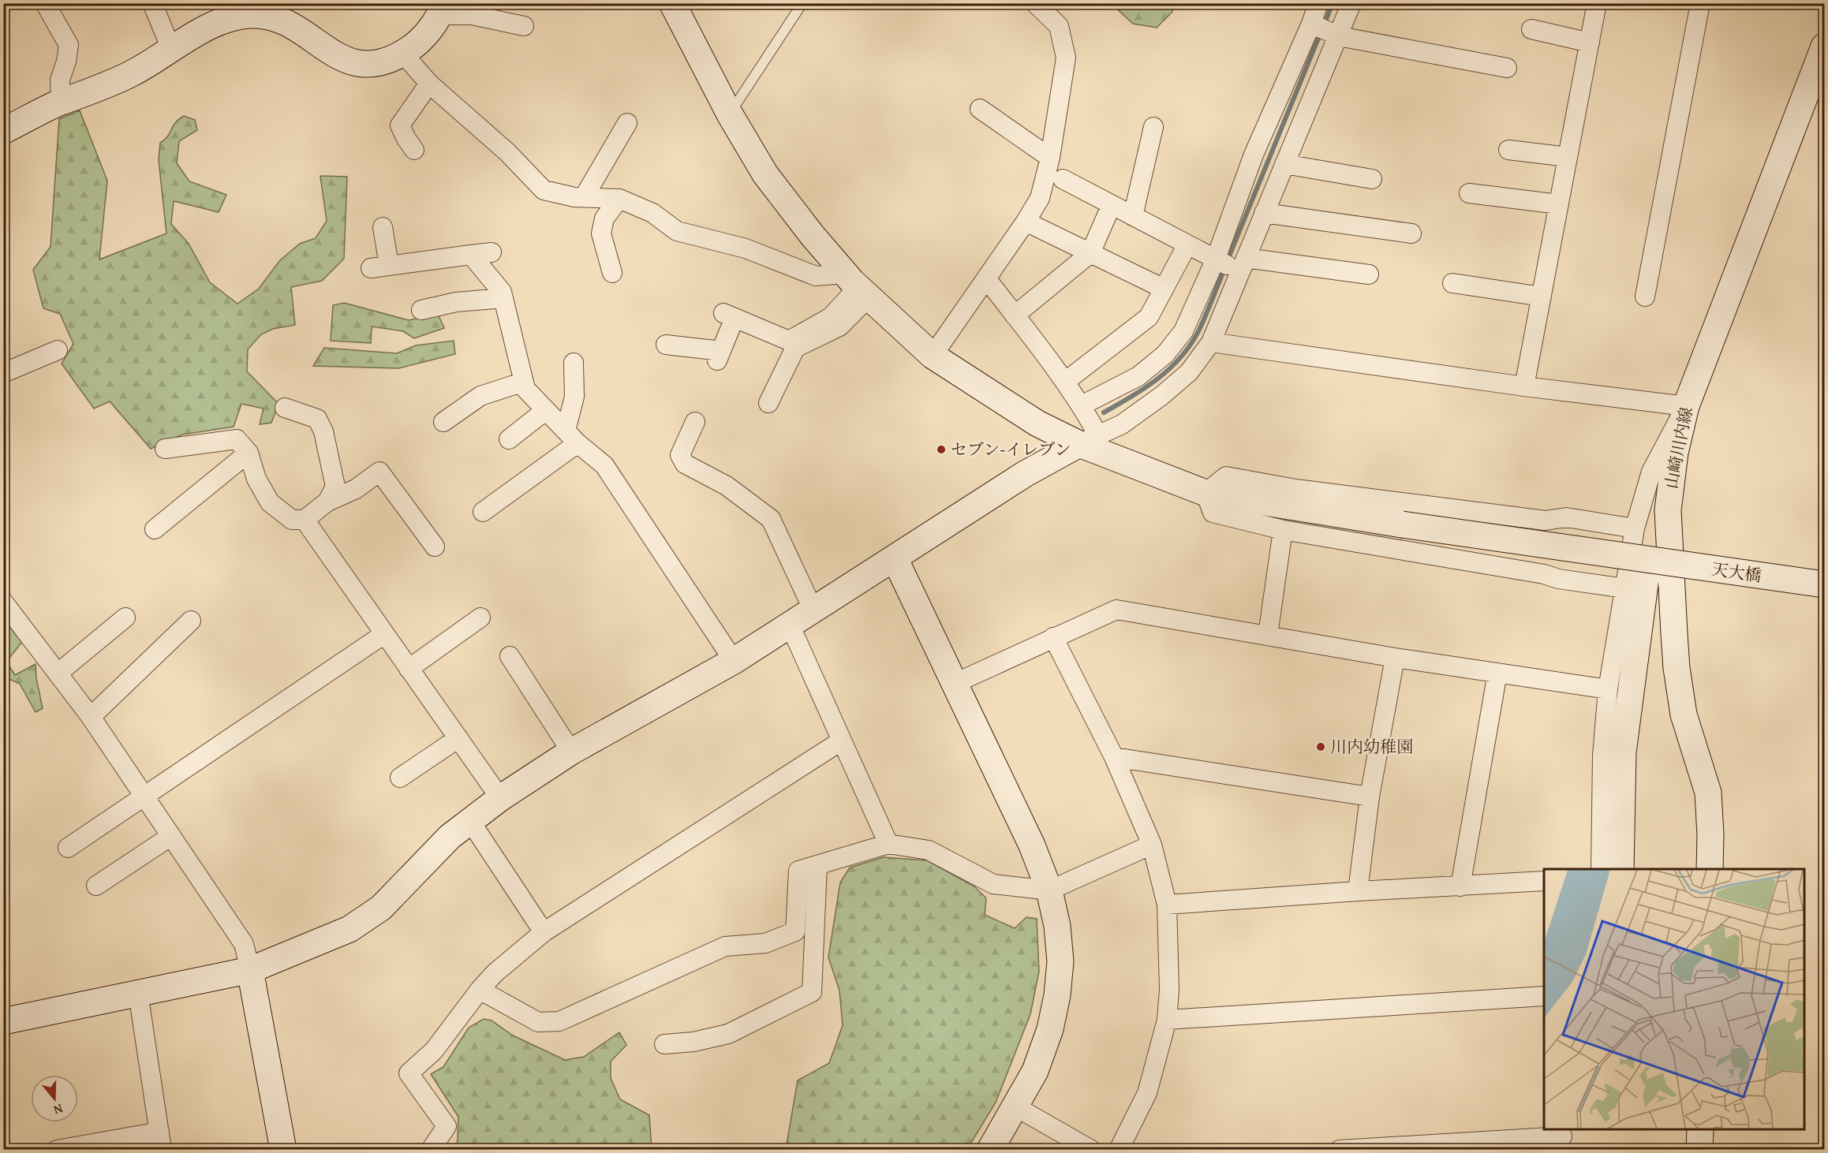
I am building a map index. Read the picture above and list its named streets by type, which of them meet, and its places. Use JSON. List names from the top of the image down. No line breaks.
{"streets":{"street":["山崎川内線","天大橋"]},"places":["セブン-イレブン","川内幼稚園"],"north":"bottom"}
